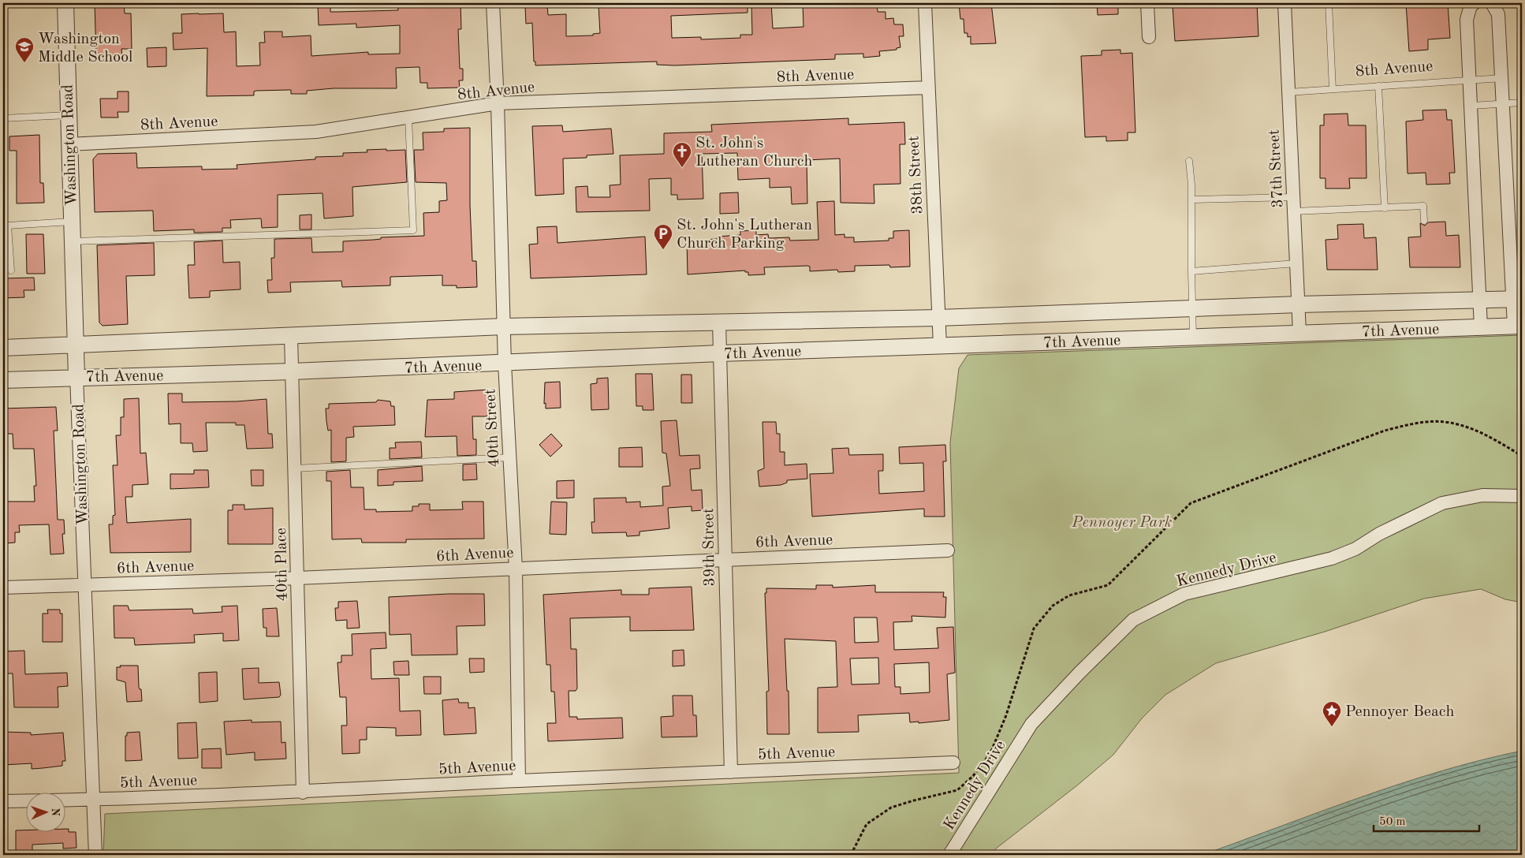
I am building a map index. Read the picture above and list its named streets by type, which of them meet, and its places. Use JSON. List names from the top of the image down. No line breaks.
{"streets":{"street":["8th Avenue","Washington Road","37th Street","38th Street","7th Avenue","40th Street","6th Avenue","39th Street","40th Place","Kennedy Drive","5th Avenue"]},"crossings":[["8th Avenue","Washington Road"],["8th Avenue","37th Street"],["8th Avenue","38th Street"],["8th Avenue","40th Street"],["Washington Road","7th Avenue"],["Washington Road","6th Avenue"],["Washington Road","5th Avenue"],["37th Street","7th Avenue"],["38th Street","7th Avenue"],["7th Avenue","40th Street"],["7th Avenue","39th Street"],["7th Avenue","40th Place"],["40th Street","6th Avenue"],["40th Street","5th Avenue"],["6th Avenue","39th Street"],["6th Avenue","40th Place"],["39th Street","5th Avenue"],["40th Place","5th Avenue"]],"parks":["Pennoyer Park"],"places":{"school or university":["Washington Middle School"],"church":["St. John's Lutheran Church"],"parking":["St. John's Lutheran Church Parking"],"place":["Pennoyer Beach"]},"scale_bar":"50 m","north":"right"}
